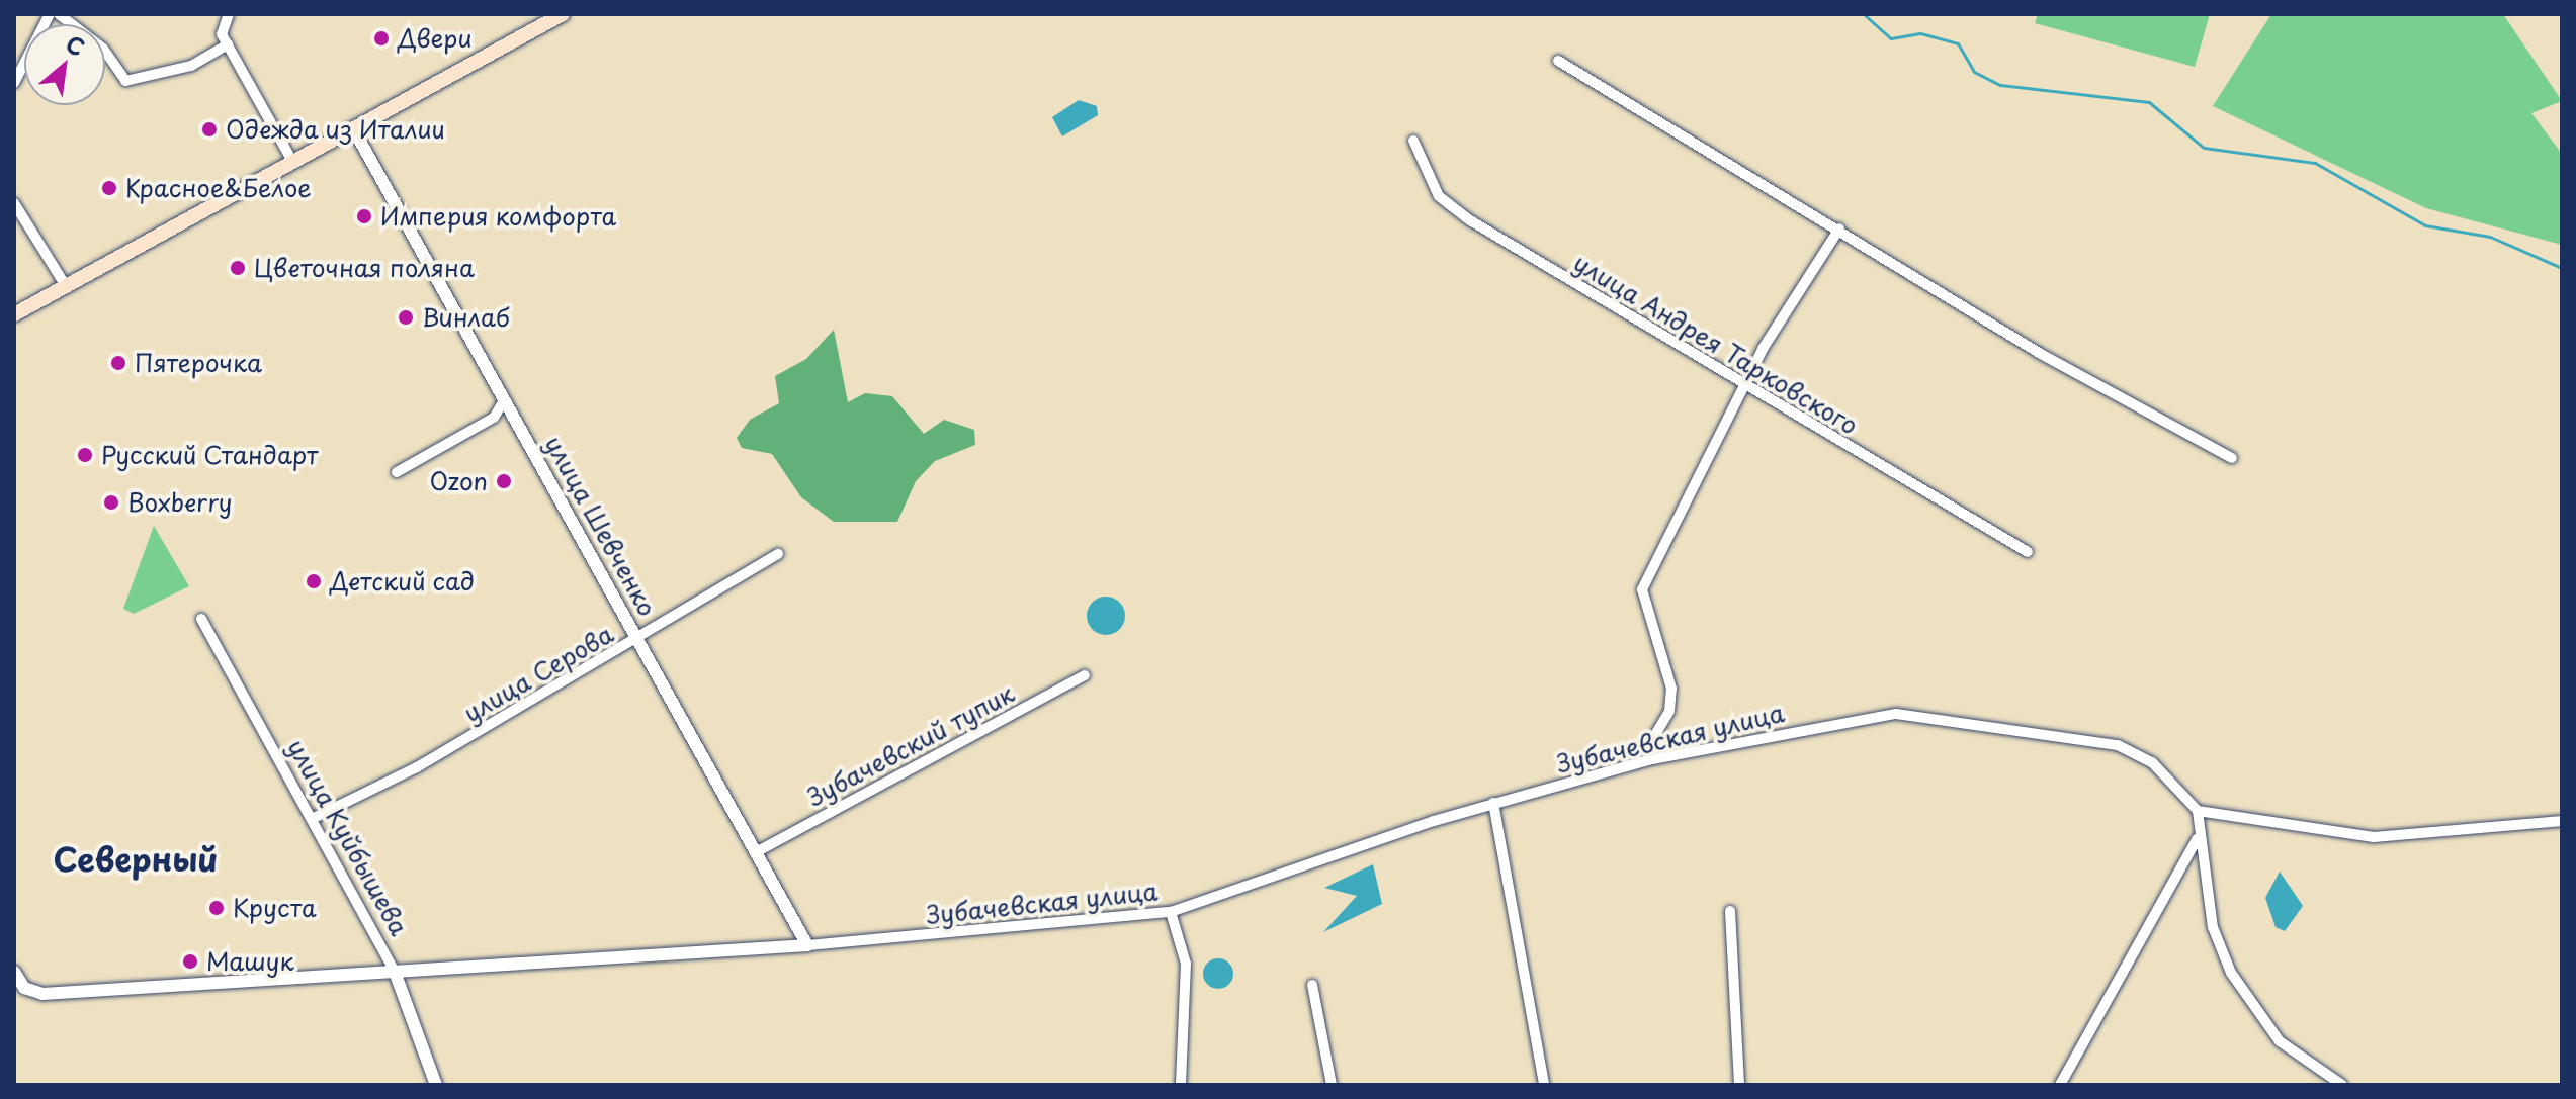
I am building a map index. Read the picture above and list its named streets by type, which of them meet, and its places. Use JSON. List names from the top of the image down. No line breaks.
{"streets":{"street":["улица Андрея Тарковского","улица Шевченко","улица Серова","Зубачевская улица","Зубачевский тупик","улица Куйбышева"]},"crossings":[["улица Шевченко","улица Серова"],["улица Шевченко","Зубачевская улица"],["улица Шевченко","Зубачевский тупик"],["улица Серова","улица Куйбышева"],["Зубачевская улица","улица Куйбышева"]],"districts":["Северный"],"places":["Двери","Одежда из Италии","Красное&Белое","Империя комфорта","Цветочная поляна","Винлаб","Пятерочка","Русский Стандарт","Ozon","Boxberry","Детский сад","Круста","Машук"],"north":"top right"}
